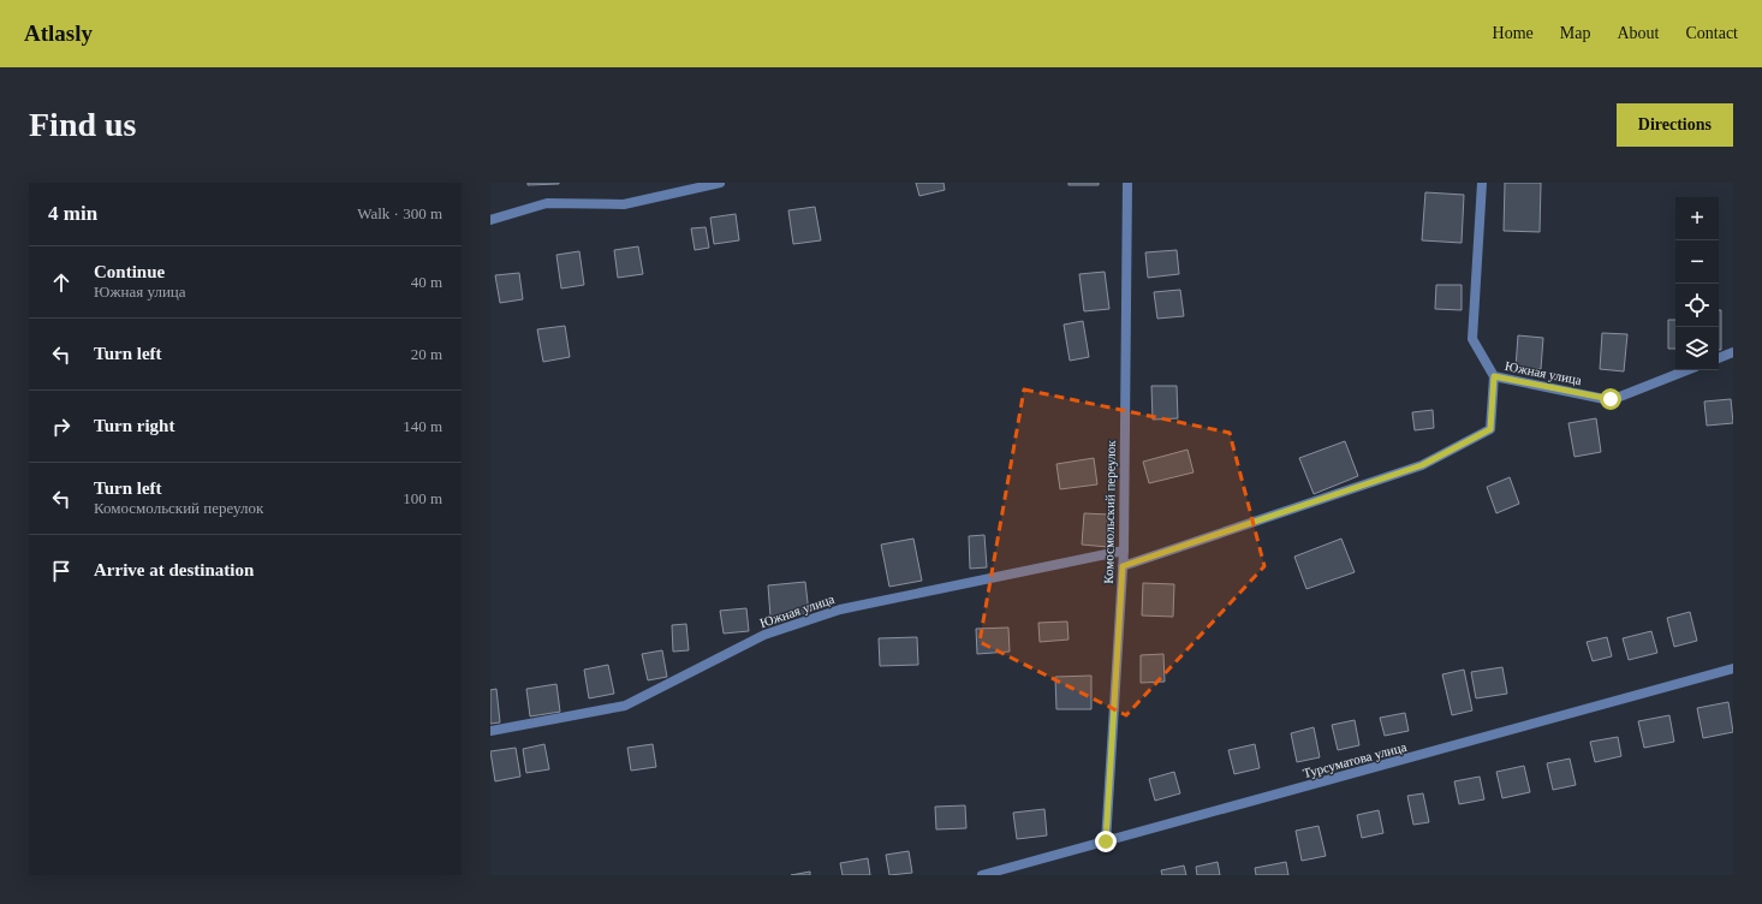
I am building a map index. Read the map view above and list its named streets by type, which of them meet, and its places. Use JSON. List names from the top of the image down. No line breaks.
{"streets":{"street":["Южная улица","Комосмольский переулок","Турсуматова улица"]},"crossings":[["Южная улица","Комосмольский переулок"],["Комосмольский переулок","Турсуматова улица"]],"page":{"header":"Atlasly","nav":["Home","Map","About","Contact"],"buttons":"Directions","title":"Find us","heading":["4 min","Walk · 300 m"],"map_buttons":["+","−"],"list":[["Continue","Южная улица","40 m"],["Turn left","20 m"],["Turn right","140 m"],["Turn left","Комосмольский переулок","100 m"],"Arrive at destination"]}}
